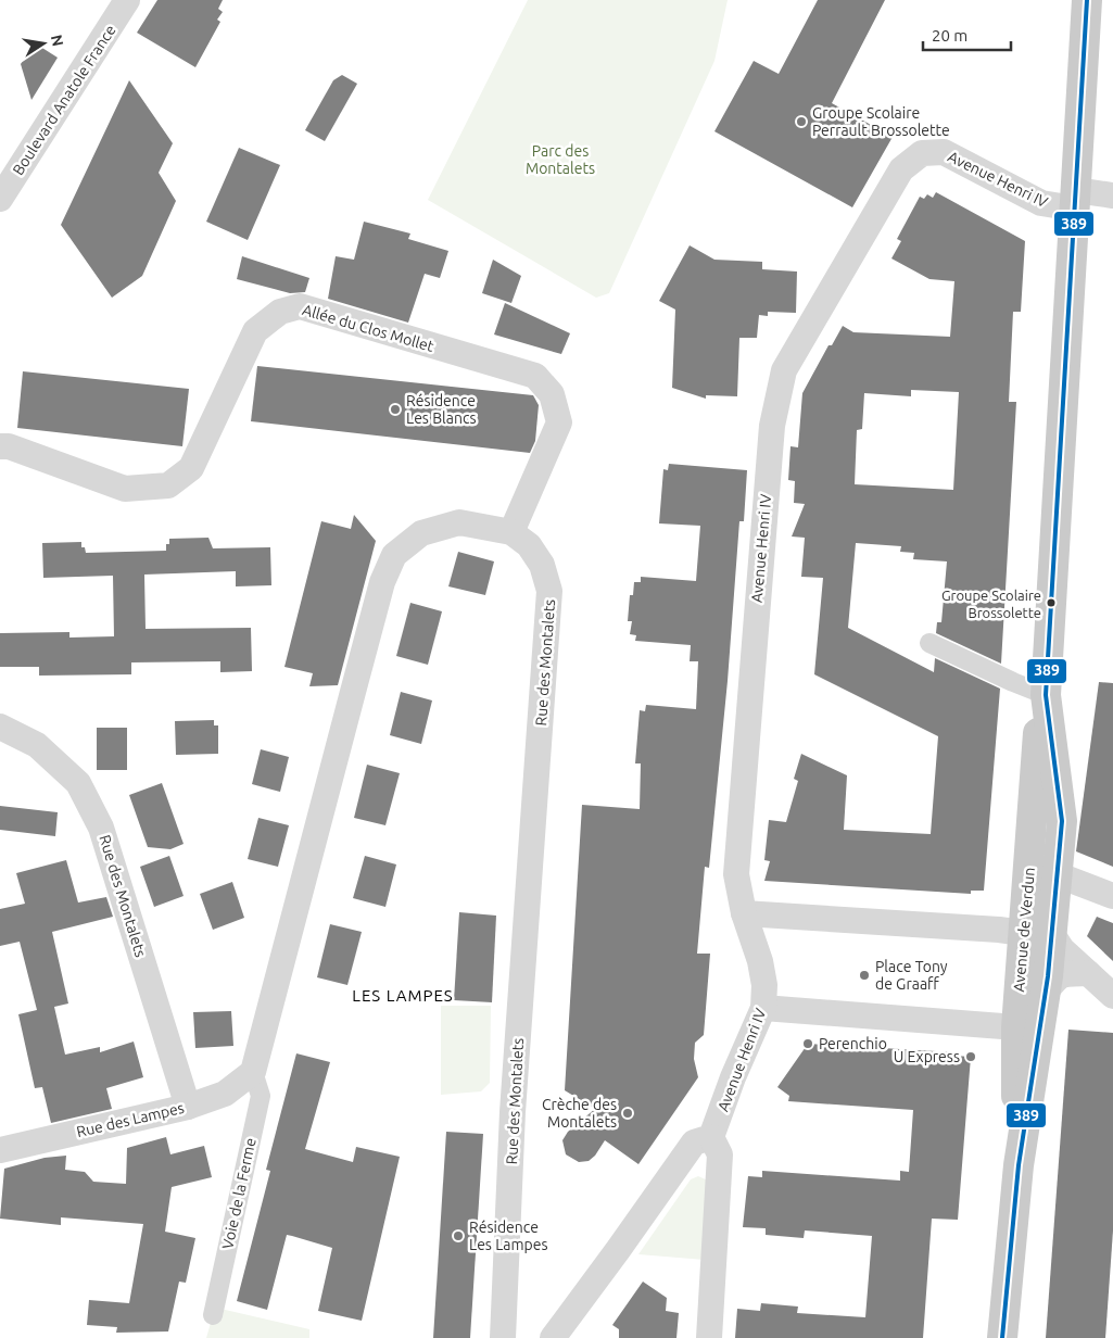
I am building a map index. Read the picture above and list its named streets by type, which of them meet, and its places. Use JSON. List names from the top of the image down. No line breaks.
{"streets":{"main road":["Avenue de Verdun"],"street":["Boulevard Anatole France","Avenue Henri IV","Allée du Clos Mollet","Rue des Montalets","Rue des Lampes","Voie de la Ferme"]},"crossings":[["Avenue Henri IV","Avenue de Verdun"],["Allée du Clos Mollet","Rue des Montalets"],["Rue des Montalets","Rue des Lampes"],["Rue des Montalets","Voie de la Ferme"],["Rue des Lampes","Voie de la Ferme"]],"districts":["LES LAMPES"],"parks":["Parc des Montalets"],"places":["Groupe Scolaire Perrault Brossolette","Résidence Les Blancs","Groupe Scolaire Brossolette","Place Tony de Graaff","Perenchio","U Express","Crèche des Montalets","Résidence Les Lampes"],"lines":["transit line 389"],"scale_bar":"20 m","north":"right"}
